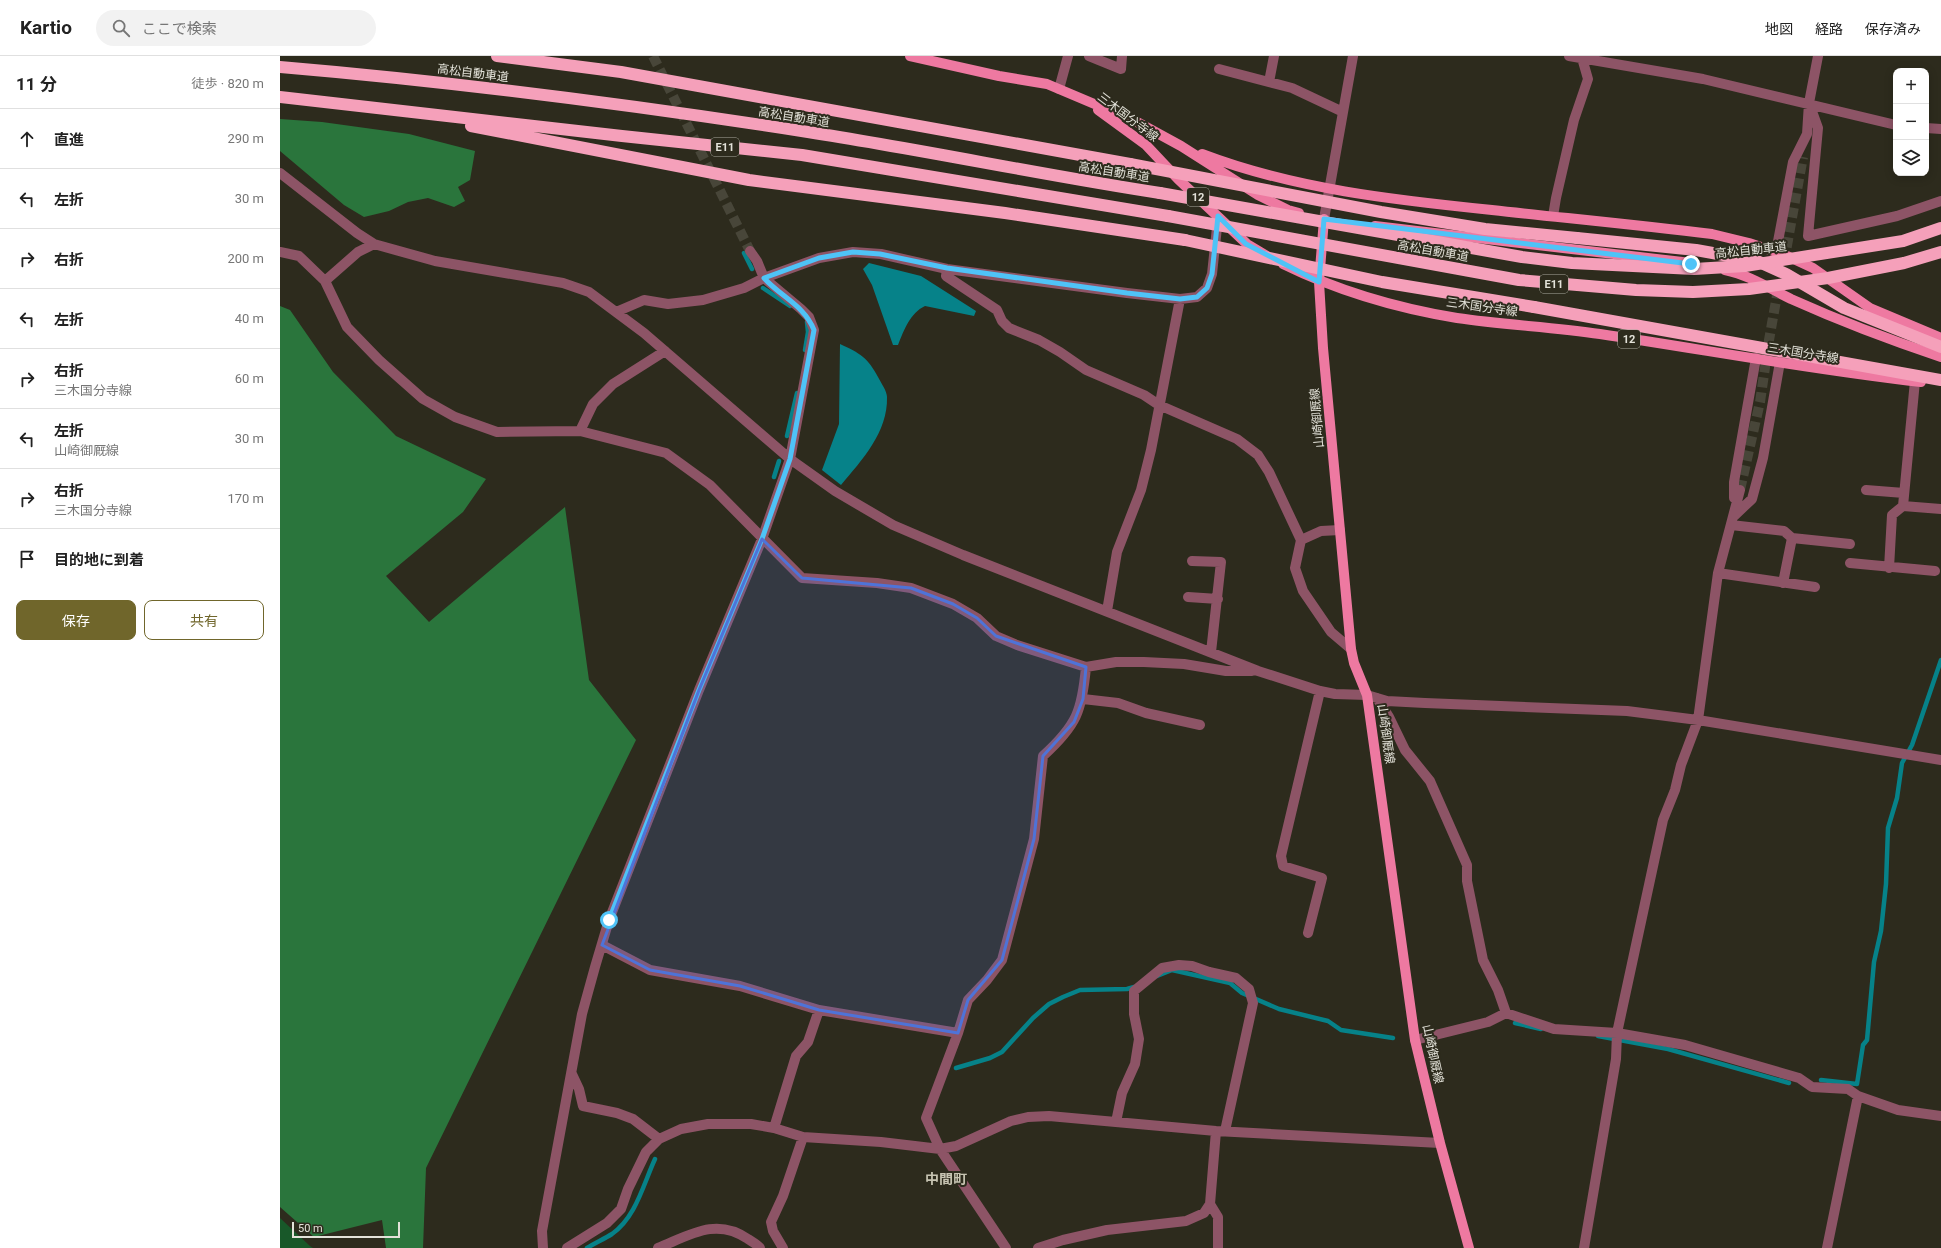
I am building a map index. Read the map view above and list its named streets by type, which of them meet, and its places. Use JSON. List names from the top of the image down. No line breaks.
{"streets":{"highway":["高松自動車道","E11"],"main road":["三木国分寺線","12","山崎御厩線"]},"crossings":[["三木国分寺線","山崎御厩線"]],"districts":["中間町"],"scale_bar":"50 m","page":{"header":"Kartio","search":"ここで検索","nav":["地図","経路","保存済み"],"heading":["11 分","徒歩 · 820 m"],"map_buttons":["+","−"],"list":[["直進","290 m"],["左折","30 m"],["右折","200 m"],["左折","40 m"],["右折","三木国分寺線","60 m"],["左折","山崎御厩線","30 m"],["右折","三木国分寺線","170 m"],"目的地に到着"],"buttons":["保存","共有"],"scale":"50 m"}}
